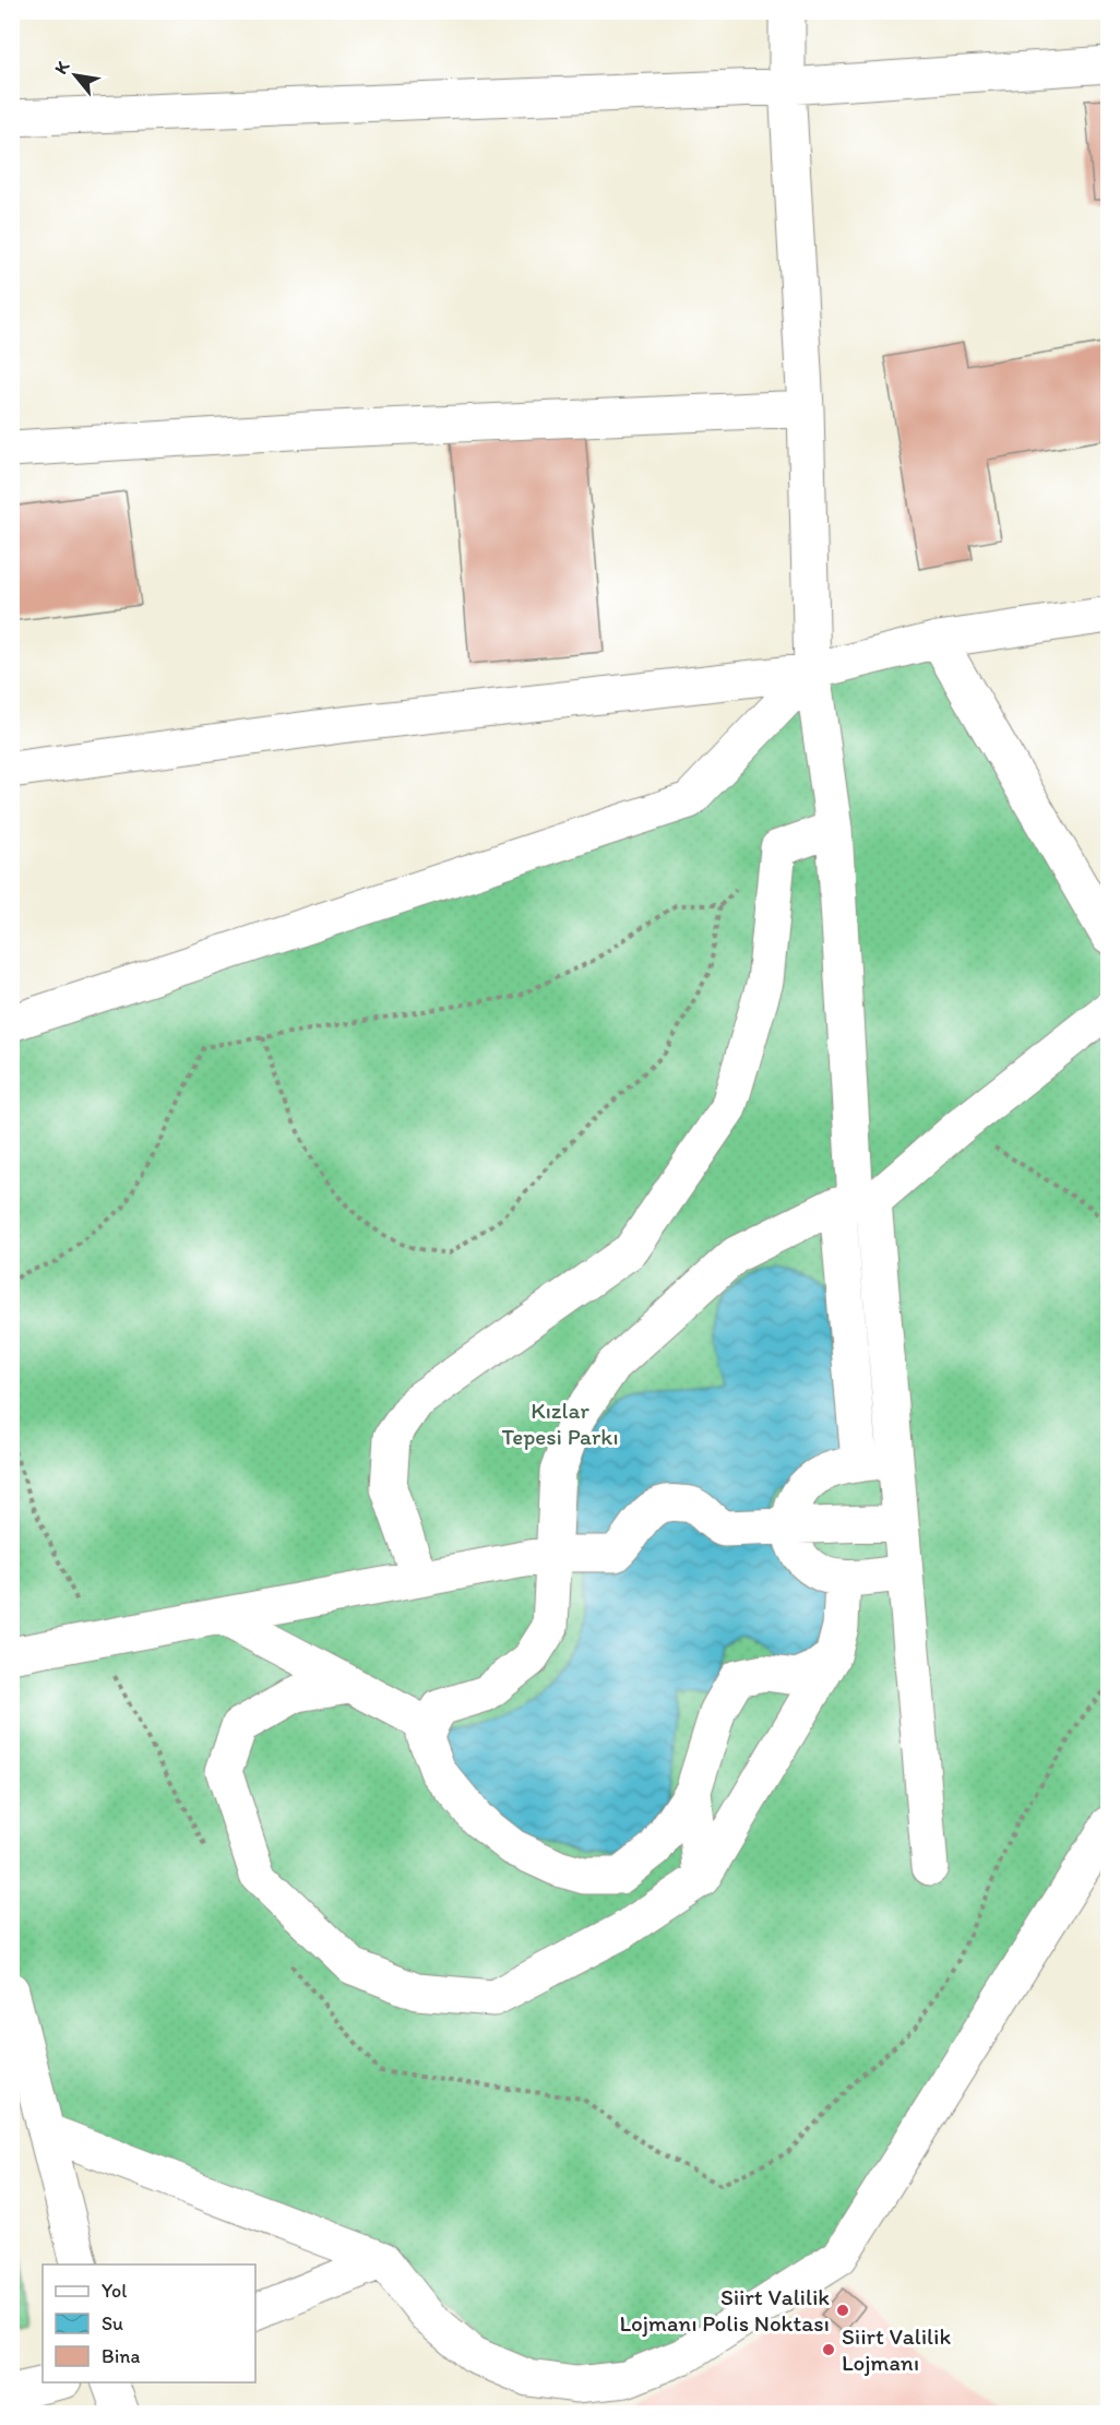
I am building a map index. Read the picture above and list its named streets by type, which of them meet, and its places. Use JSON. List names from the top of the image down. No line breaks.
{"parks":["Kızlar Tepesi Parkı"],"places":["Siirt Valilik Lojmanı Polis Noktası","Siirt Valilik Lojmanı"],"legend":["Yol","Su","Bina"],"north":"top left"}
